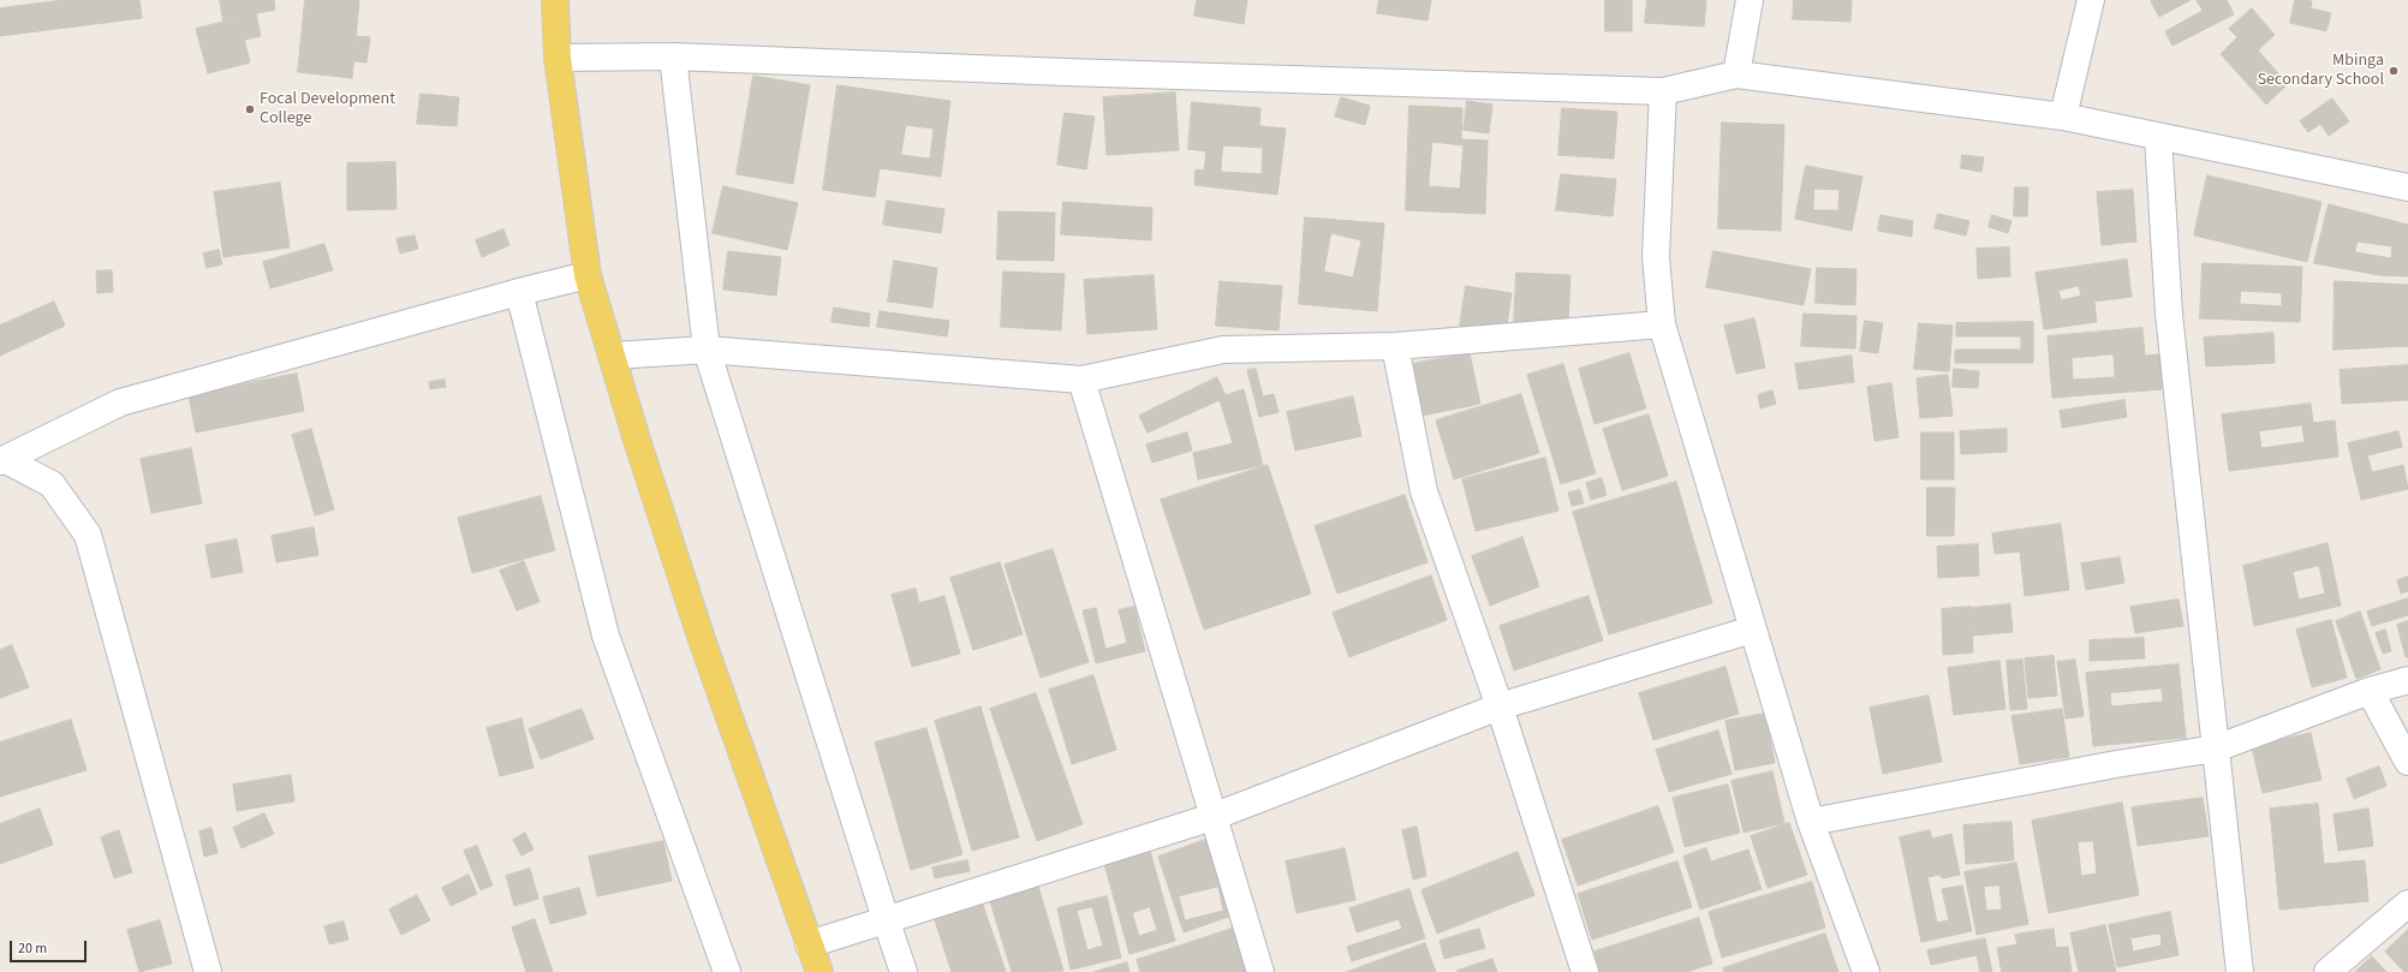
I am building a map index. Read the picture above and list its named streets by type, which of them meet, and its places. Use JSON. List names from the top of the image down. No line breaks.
{"places":["Mbinga Secondary School","Focal Development College"],"scale_bar":"20 m"}
